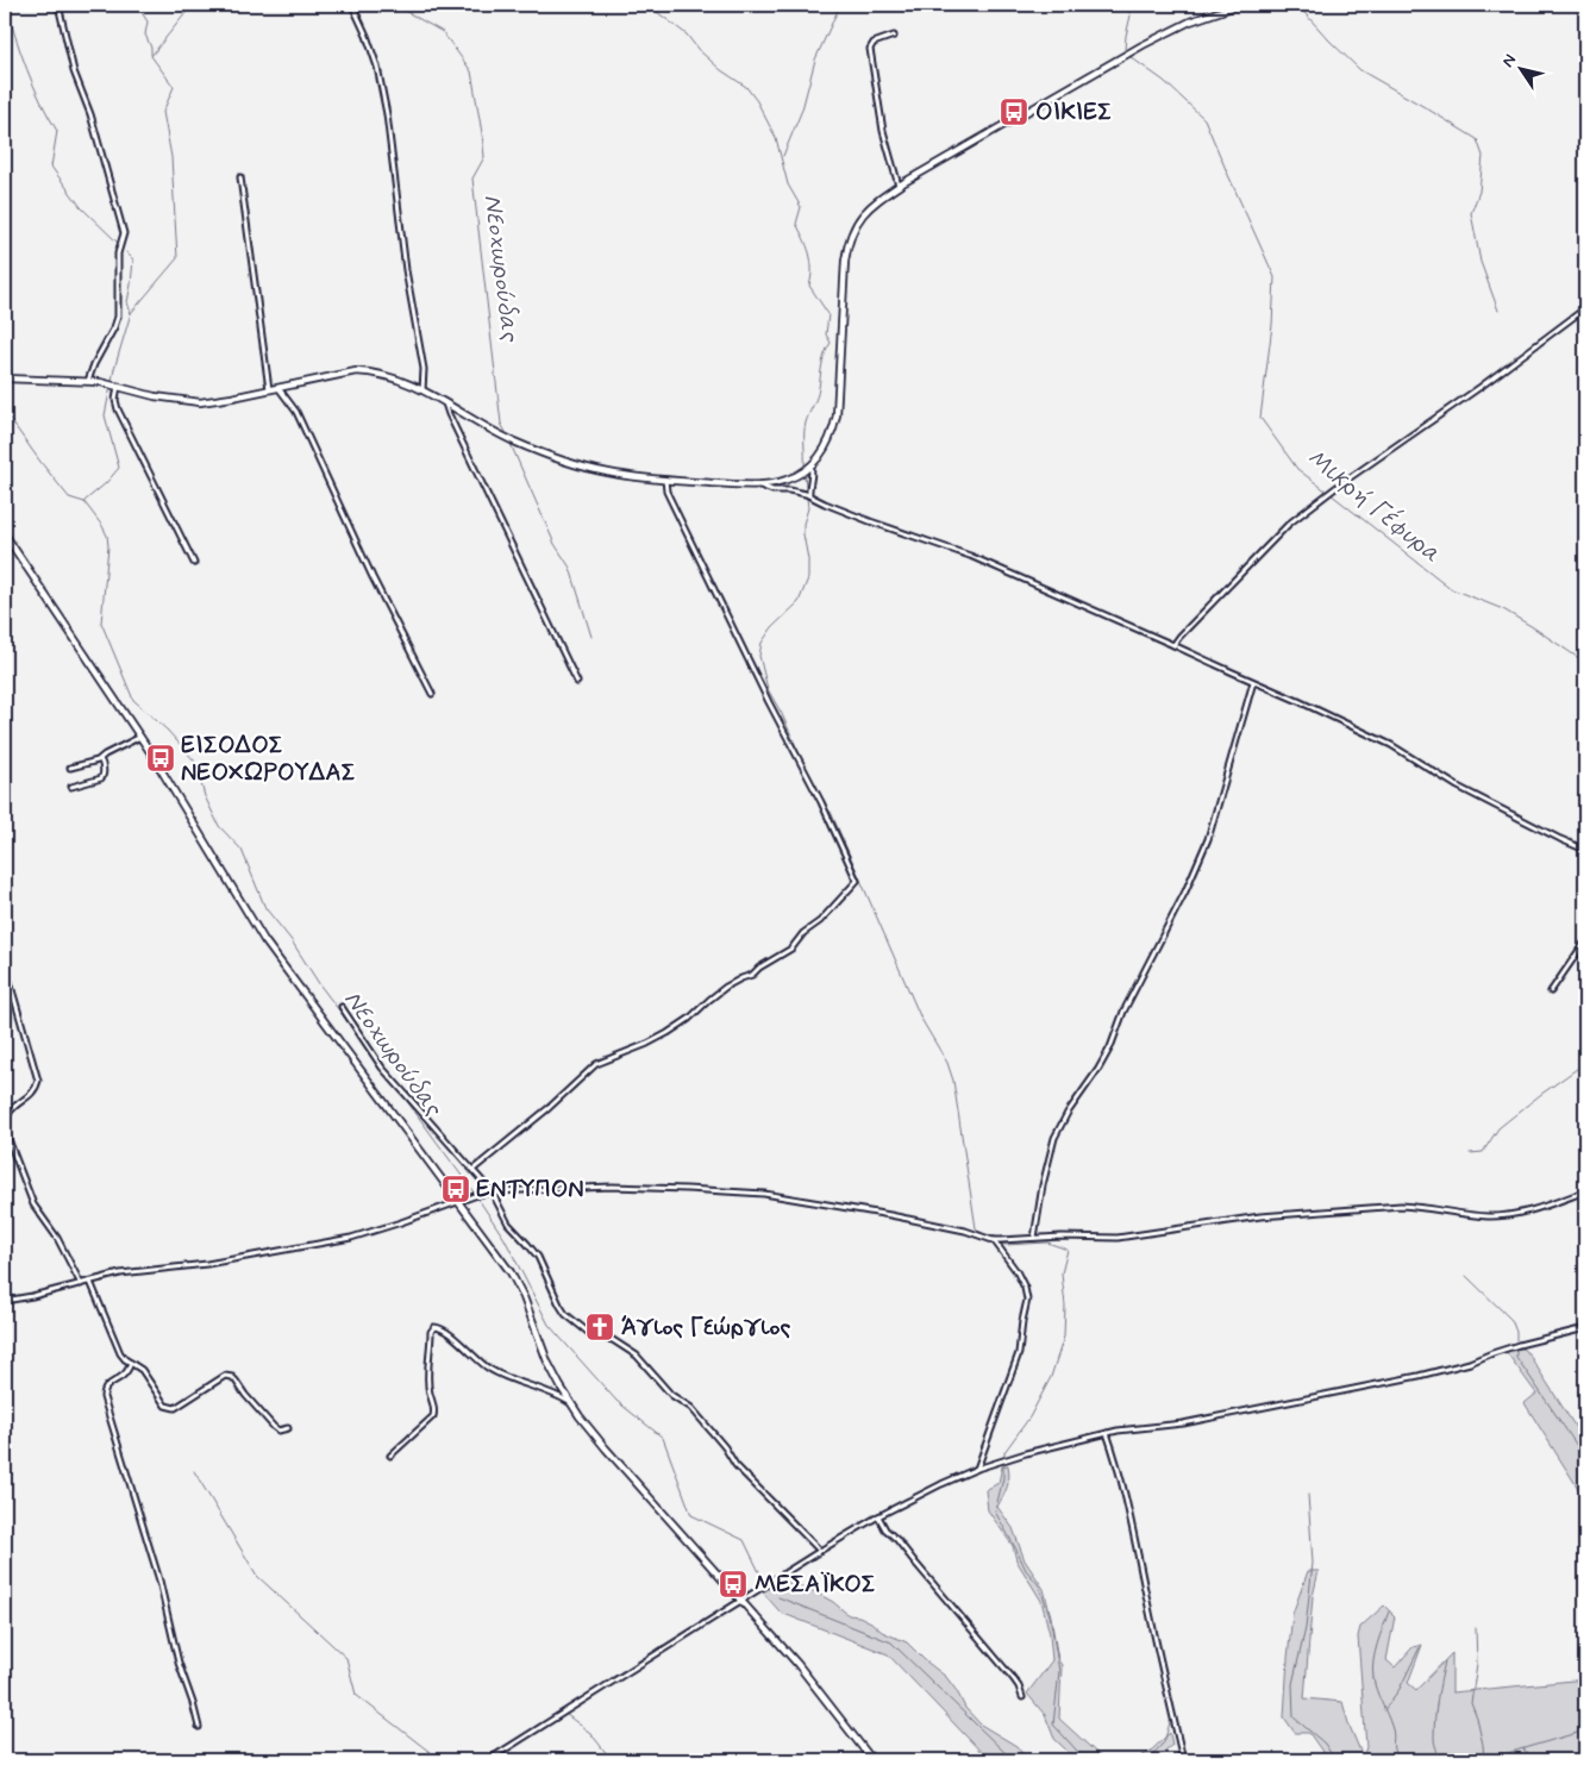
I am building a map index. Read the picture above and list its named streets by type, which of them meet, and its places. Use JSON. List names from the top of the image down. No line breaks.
{"water":["Νεοχωρούδας","Μικρή Γέφυρα"],"places":{"bus stop":["ΟΙΚΙΕΣ","ΕΙΣΟΔΟΣ ΝΕΟΧΩΡΟΥΔΑΣ","ΕΝΤΥΠΟΝ","ΜΕΣΑΪΚΟΣ"],"church":["Άγιος Γεώργιος"]},"north":"top left"}
